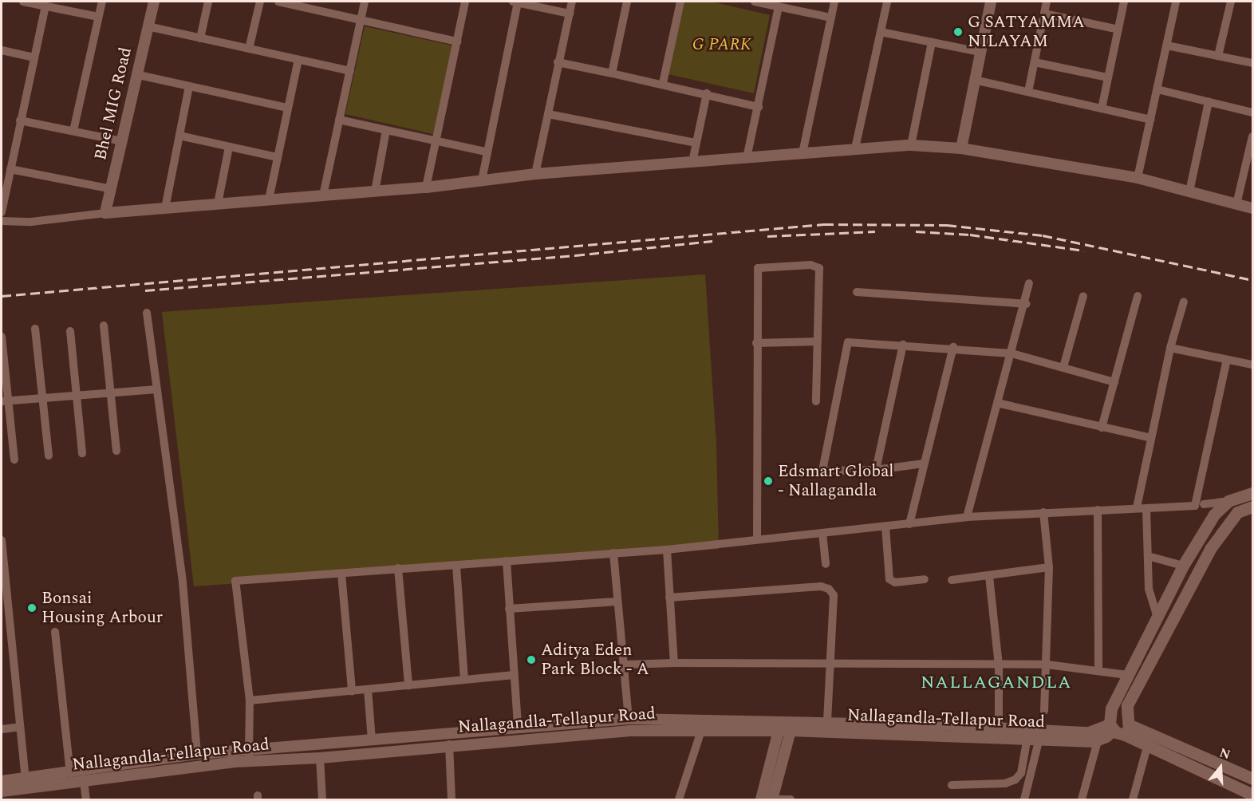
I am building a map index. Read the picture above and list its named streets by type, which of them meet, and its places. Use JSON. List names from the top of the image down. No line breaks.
{"streets":{"street":["Bhel MIG Road","Nallagandla-Tellapur Road"]},"districts":["NALLAGANDLA"],"parks":["G PARK"],"places":["G SATYAMMA NILAYAM","Edsmart Global - Nallagandla","Bonsai Housing Arbour","Aditya Eden Park Block - A"],"north":"top"}
